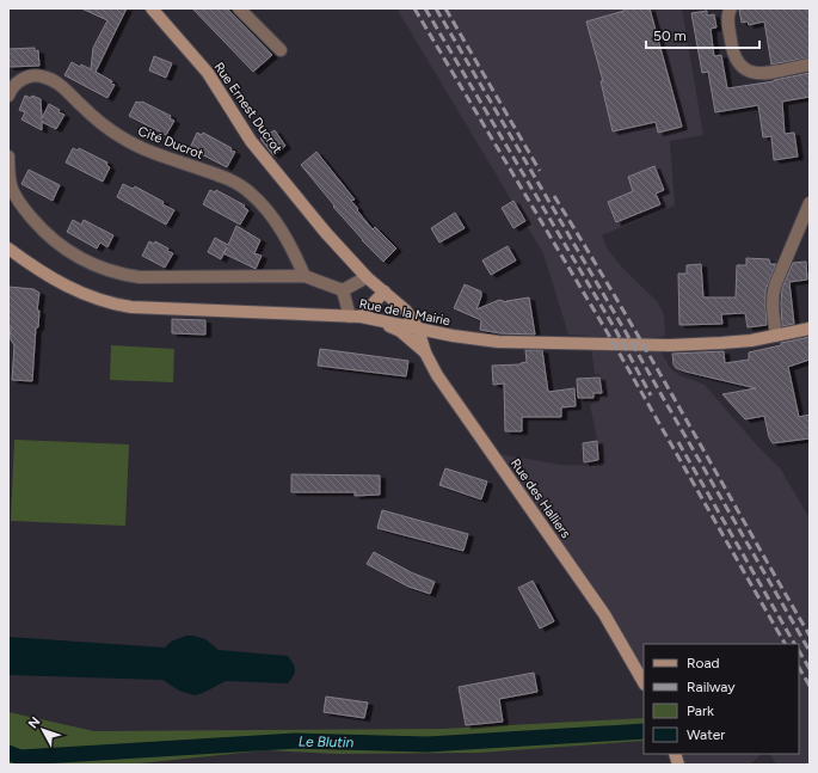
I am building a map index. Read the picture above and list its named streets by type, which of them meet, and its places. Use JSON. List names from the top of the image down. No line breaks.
{"streets":{"main road":["Rue Ernest Ducrot","Rue de la Mairie","Rue des Halliers"],"street":["Cité Ducrot"]},"crossings":[["Rue Ernest Ducrot","Rue de la Mairie"],["Rue Ernest Ducrot","Rue des Halliers"],["Rue de la Mairie","Rue des Halliers"]],"water":["Le Blutin"],"legend":["Road","Railway","Park","Water"],"scale_bar":"50 m","north":"top left"}
